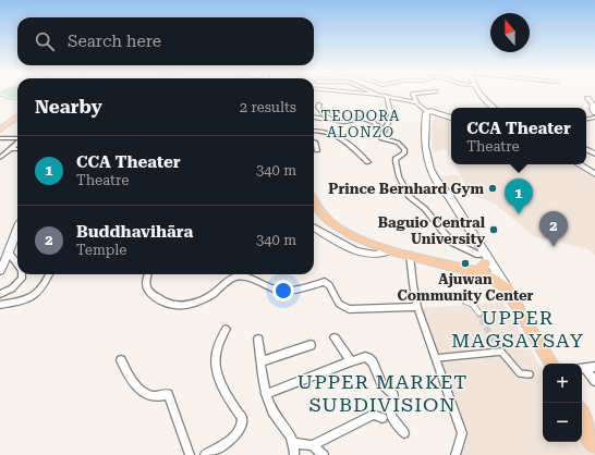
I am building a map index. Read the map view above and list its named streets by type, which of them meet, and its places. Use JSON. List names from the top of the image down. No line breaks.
{"districts":["TEODORA ALONZO","UPPER MAGSAYSAY","UPPER MARKET SUBDIVISION"],"places":["Prince Bernhard Gym","Baguio Central University","Ajuwan Community Center"],"north":"top","page":{"search":"Search here","heading":["Nearby","2 results"],"popup":["CCA Theater","Theatre"],"list":[{"mark":"1","name":"CCA Theater","note":"Theatre","value":"340 m"},{"mark":"2","name":"Buddhavihāra","note":"Temple","value":"340 m"}],"pins":["1","2"],"map_buttons":["+","−"]}}
